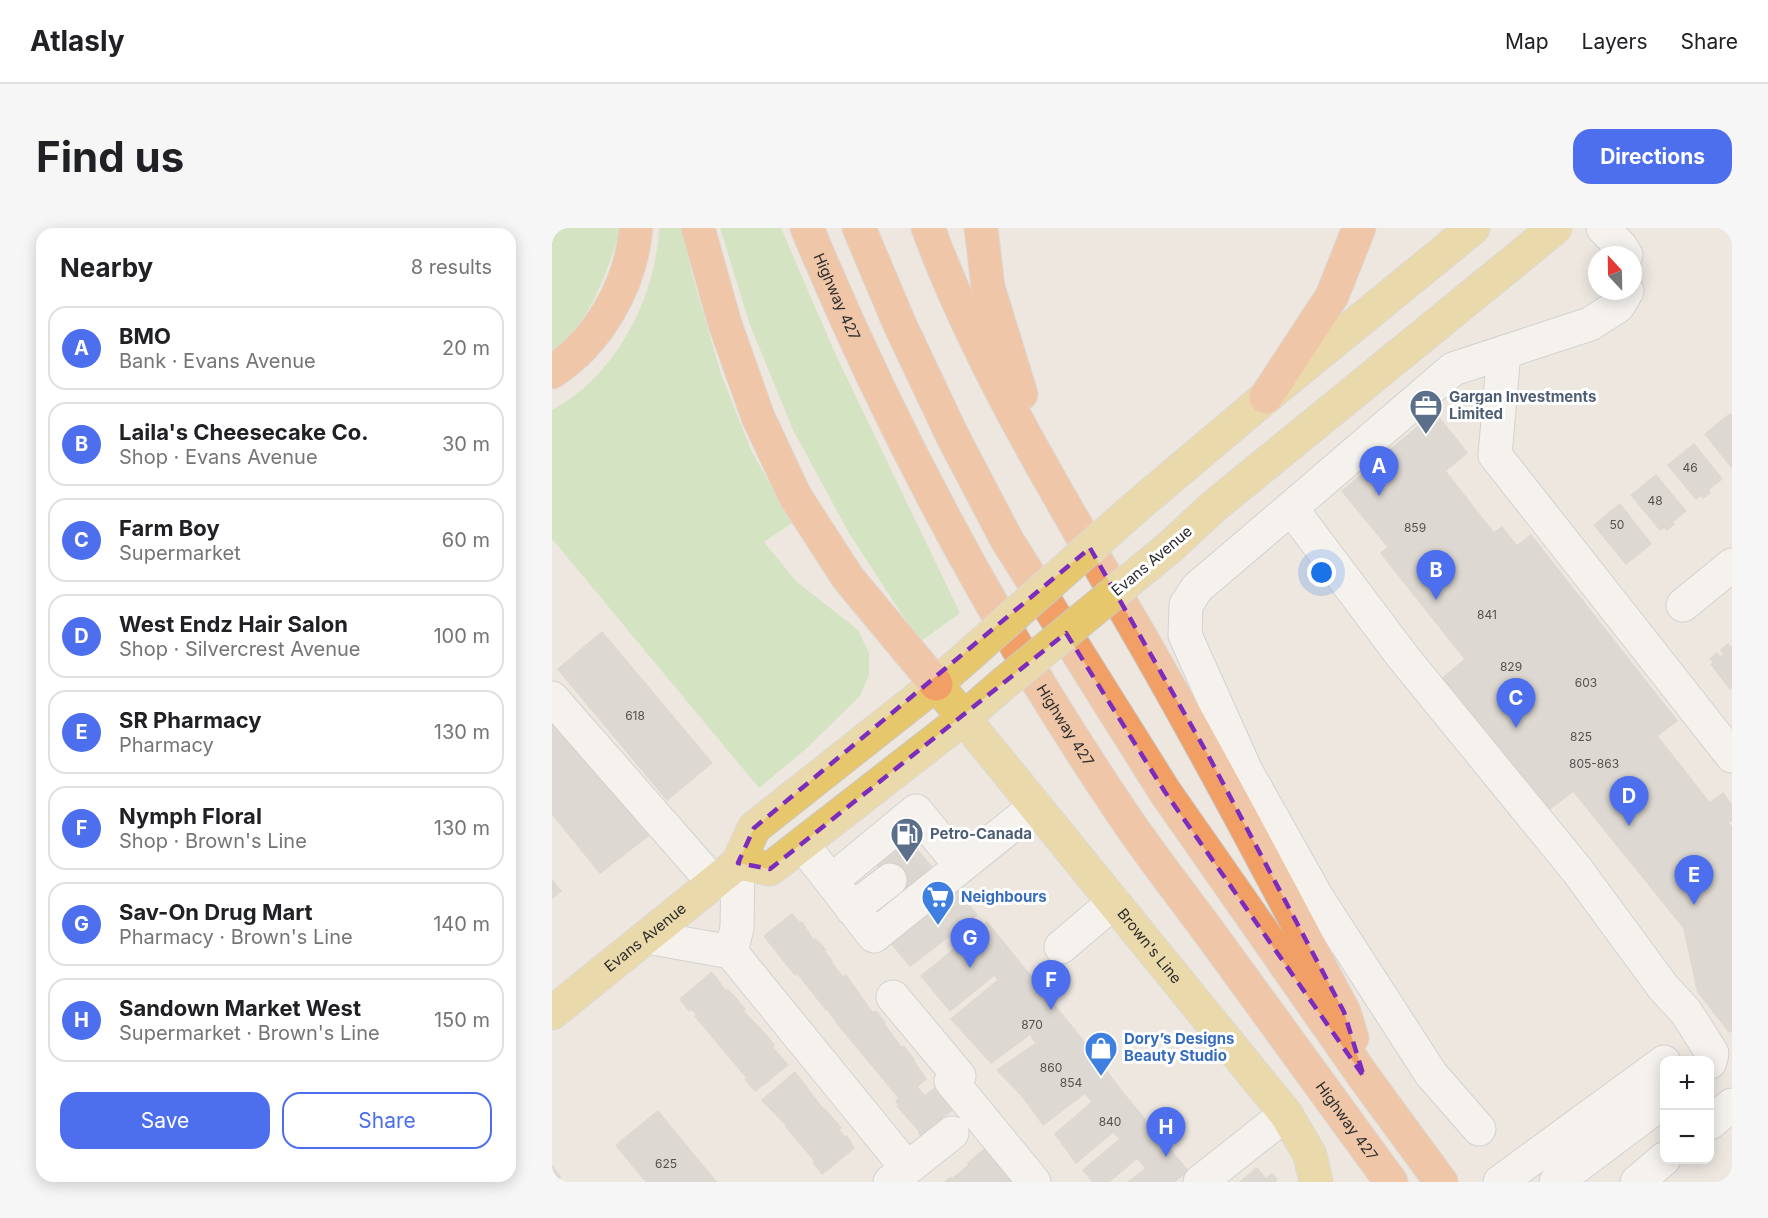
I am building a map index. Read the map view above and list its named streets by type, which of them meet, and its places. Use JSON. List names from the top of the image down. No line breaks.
{"streets":{"highway":["Highway 427"],"main road":["Evans Avenue","Brown's Line"]},"crossings":[["Evans Avenue","Brown's Line"]],"places":{"office":["Gargan Investments Limited"],"fuel station":["Petro-Canada"],"supermarket":["Neighbours"],"shop":["Dory’s Designs Beauty Studio"]},"house_numbers":["46","48","50","859","841","829","603","618","825","805-863","870","860","854","840","625"],"north":"top","page":{"header":"Atlasly","nav":["Map","Layers","Share"],"buttons":["Directions",["Save","Share"]],"title":"Find us","heading":["Nearby","8 results"],"list":[{"mark":"A","name":"BMO","note":"Bank · Evans Avenue","value":"20 m"},{"mark":"B","name":"Laila's Cheesecake Co.","note":"Shop · Evans Avenue","value":"30 m"},{"mark":"C","name":"Farm Boy","note":"Supermarket","value":"60 m"},{"mark":"D","name":"West Endz Hair Salon","note":"Shop · Silvercrest Avenue","value":"100 m"},{"mark":"E","name":"SR Pharmacy","note":"Pharmacy","value":"130 m"},{"mark":"F","name":"Nymph Floral","note":"Shop · Brown's Line","value":"130 m"},{"mark":"G","name":"Sav-On Drug Mart","note":"Pharmacy · Brown's Line","value":"140 m"},{"mark":"H","name":"Sandown Market West","note":"Supermarket · Brown's Line","value":"150 m"}],"pins":["A","B","C","D","E","G","F","H"],"map_buttons":["+","−"]}}
